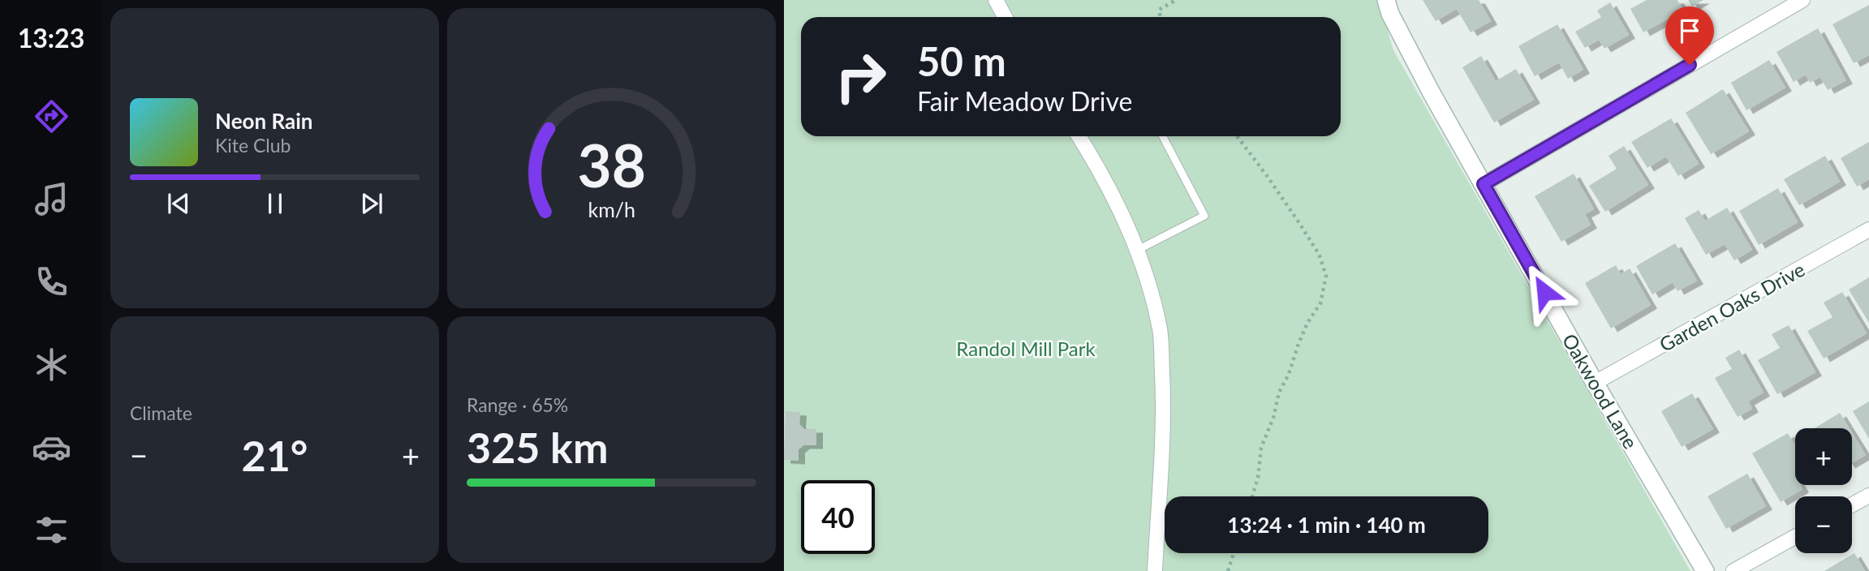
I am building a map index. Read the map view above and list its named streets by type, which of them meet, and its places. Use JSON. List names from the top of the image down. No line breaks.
{"streets":{"street":["Garden Oaks Drive","Oakwood Lane"]},"crossings":[["Garden Oaks Drive","Oakwood Lane"]],"parks":["Randol Mill Park"],"page":{"tabs":"13:23","turn":["50 m","Fair Meadow Drive"],"song":["Neon Rain","Kite Club"],"tile":["Climate",["Range · 65%","325 km"]],"map_buttons":["+","−"],"heat":["−","21°","+"],"limit":"40","trip":"13:24 · 1 min · 140 m","gauge":["38","km/h"]}}
